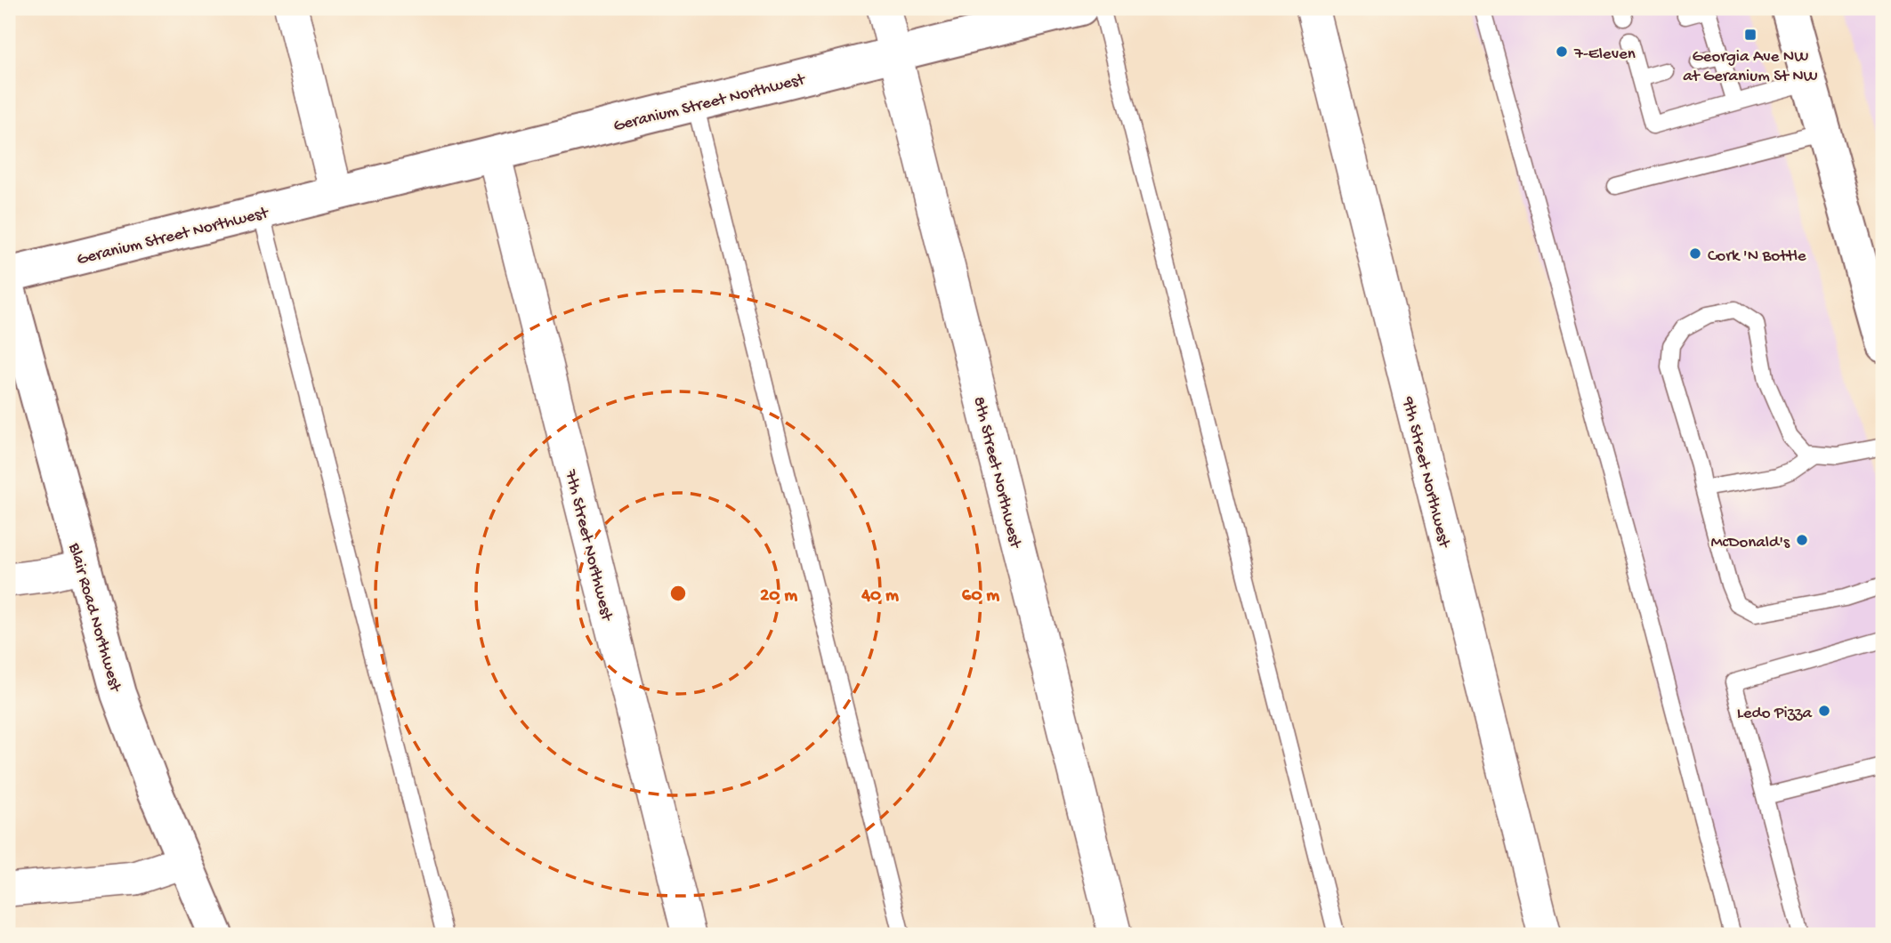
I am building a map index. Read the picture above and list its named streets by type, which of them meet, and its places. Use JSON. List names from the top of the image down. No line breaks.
{"streets":{"main road":["Geranium Street Northwest","Blair Road Northwest"],"street":["8th Street Northwest","9th Street Northwest","7th Street Northwest"]},"crossings":[["Geranium Street Northwest","8th Street Northwest"],["Geranium Street Northwest","7th Street Northwest"]],"places":{"transit":["Georgia Ave NW at Geranium St NW"],"other":["7-Eleven","Cork 'N Bottle","McDonald's","Ledo Pizza"]},"rings":["20 m","40 m","60 m"]}
